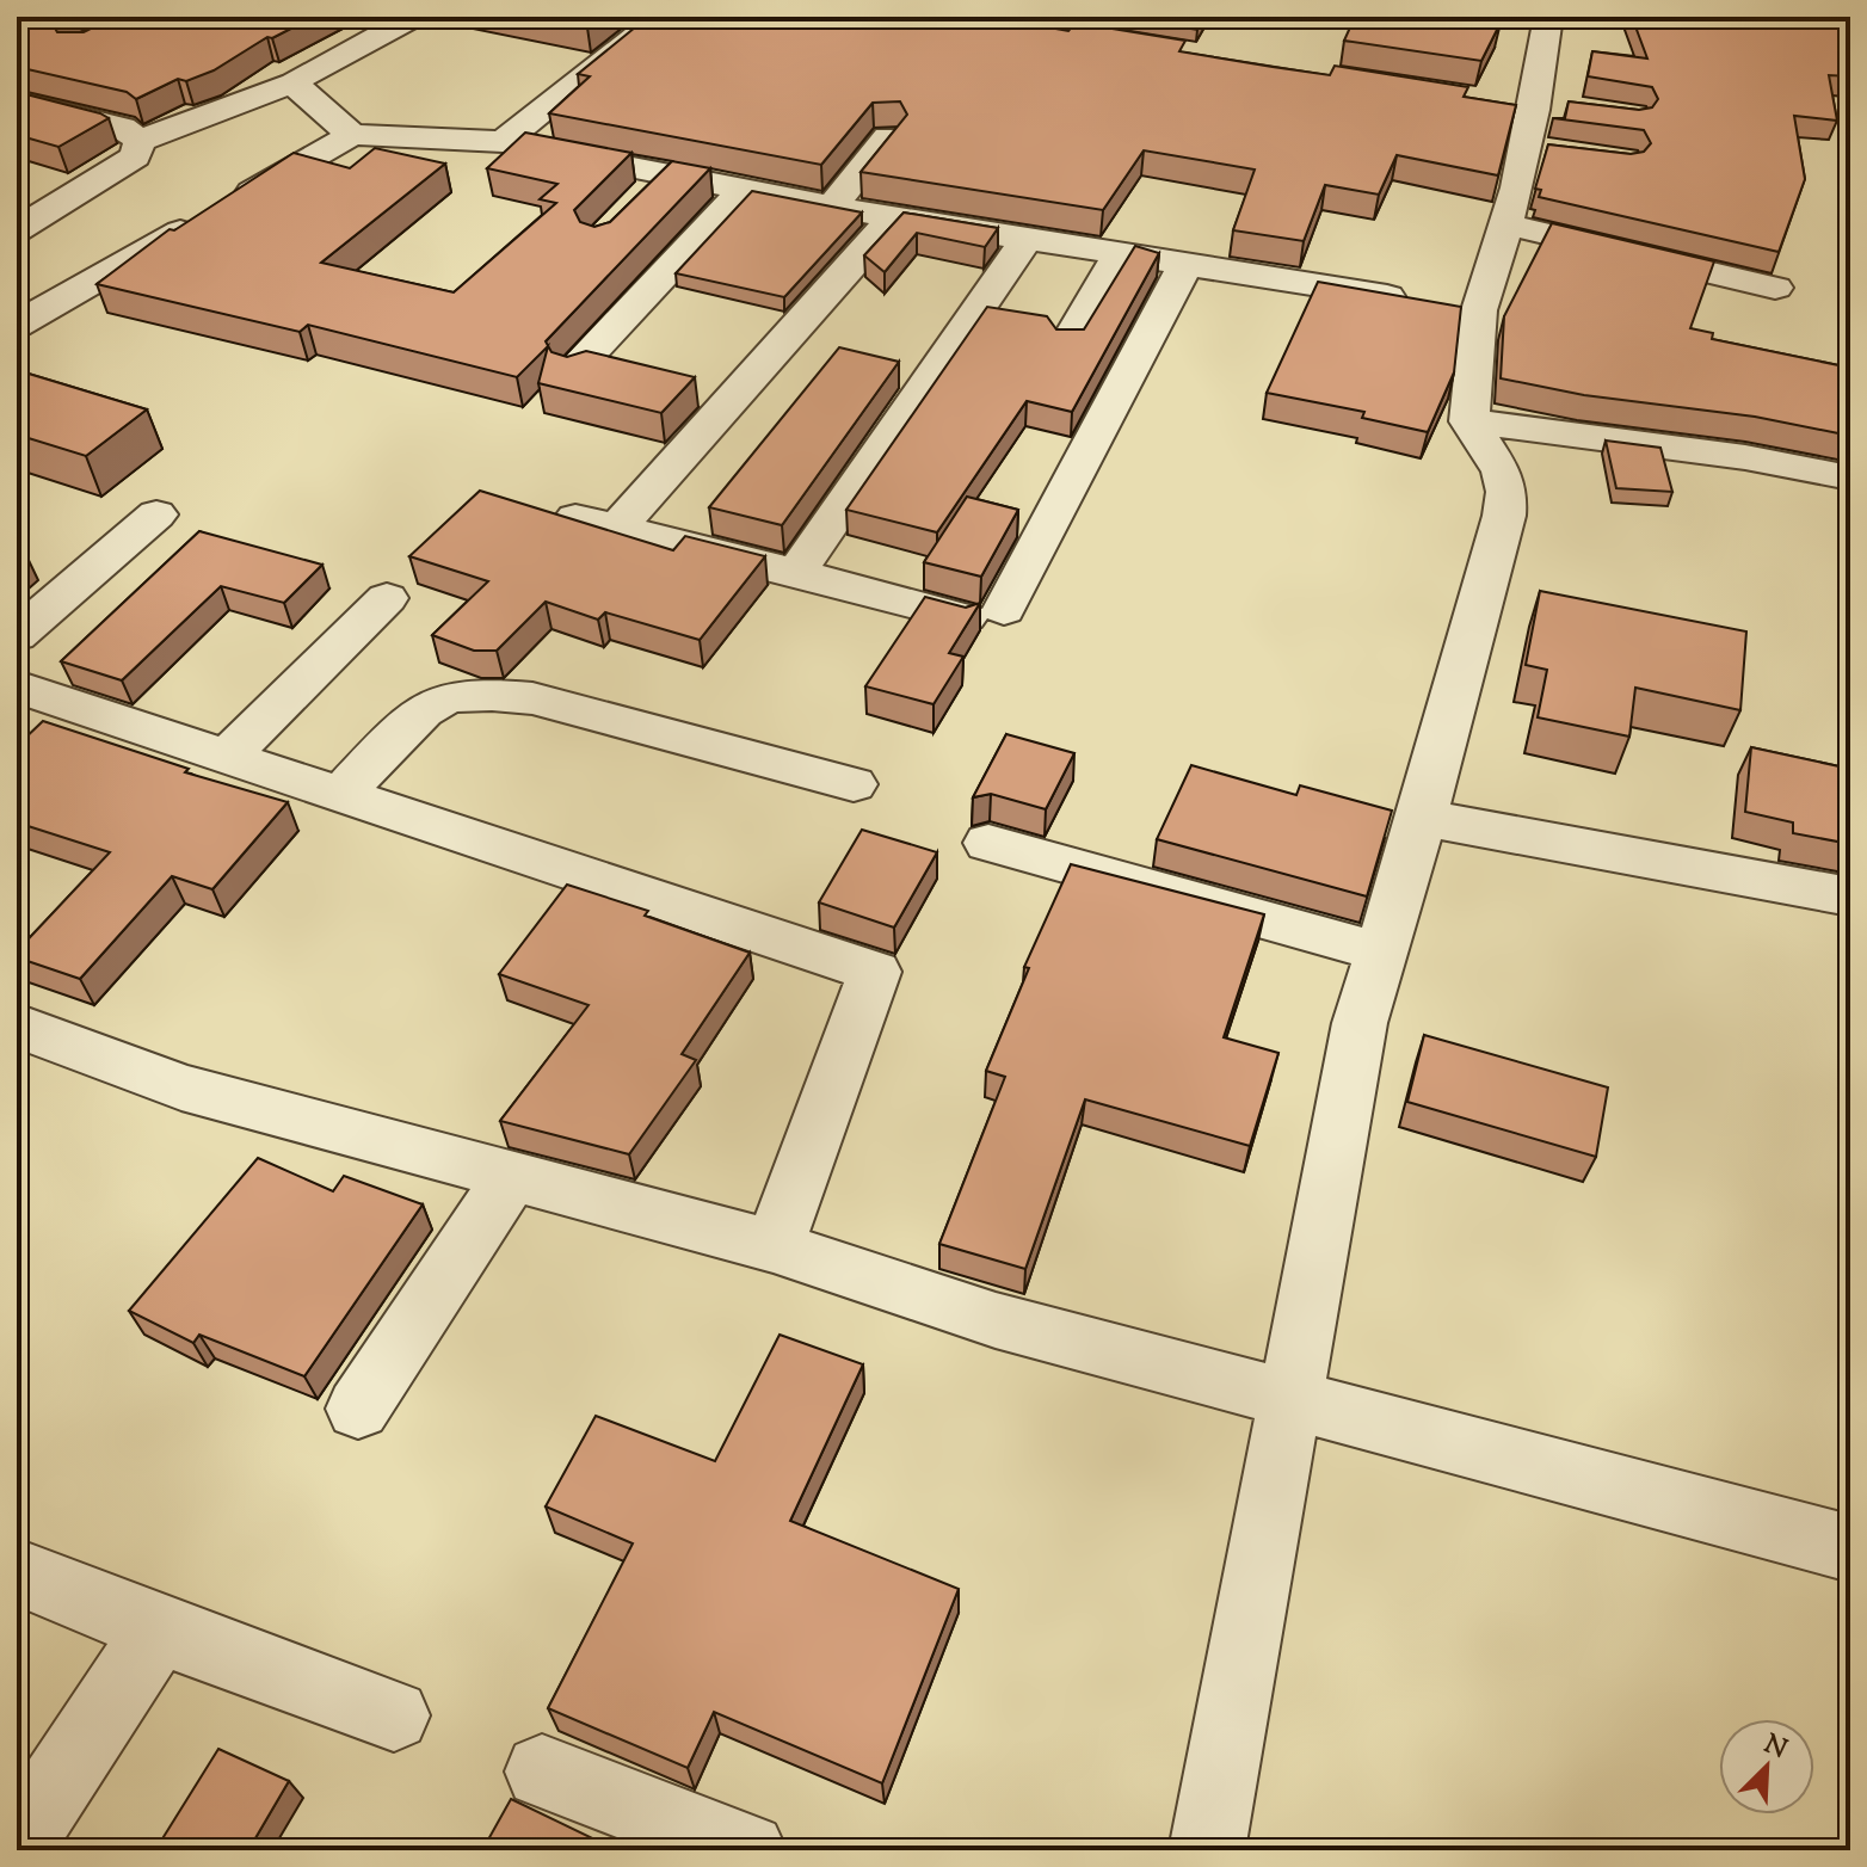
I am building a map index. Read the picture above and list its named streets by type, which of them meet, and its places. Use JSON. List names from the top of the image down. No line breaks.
{"north":"top right"}
